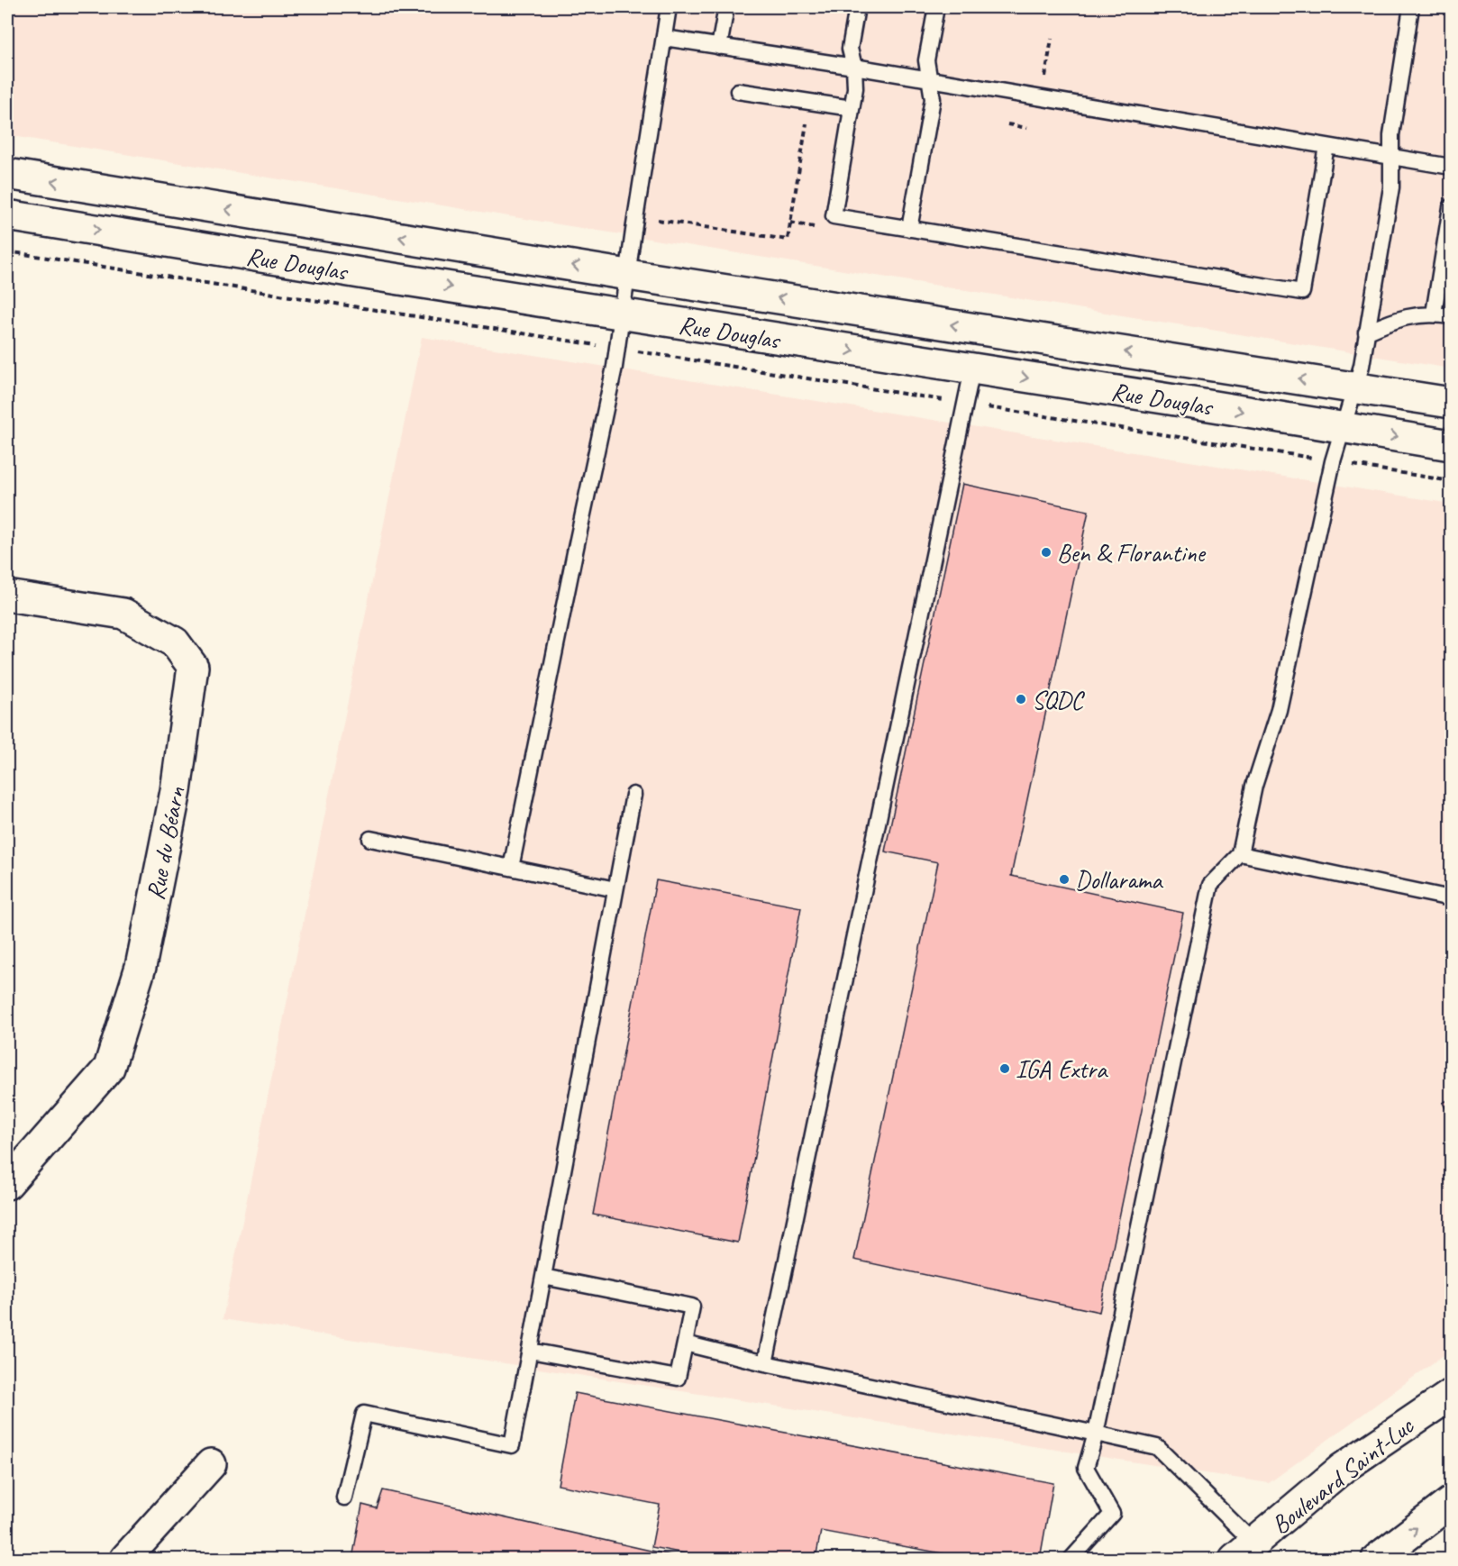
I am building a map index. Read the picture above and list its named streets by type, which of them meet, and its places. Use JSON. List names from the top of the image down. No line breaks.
{"streets":{"street":["Rue Douglas","Rue du Béarn","Boulevard Saint-Luc"]},"places":["Ben & Florantine","SQDC","Dollarama","IGA Extra"]}
